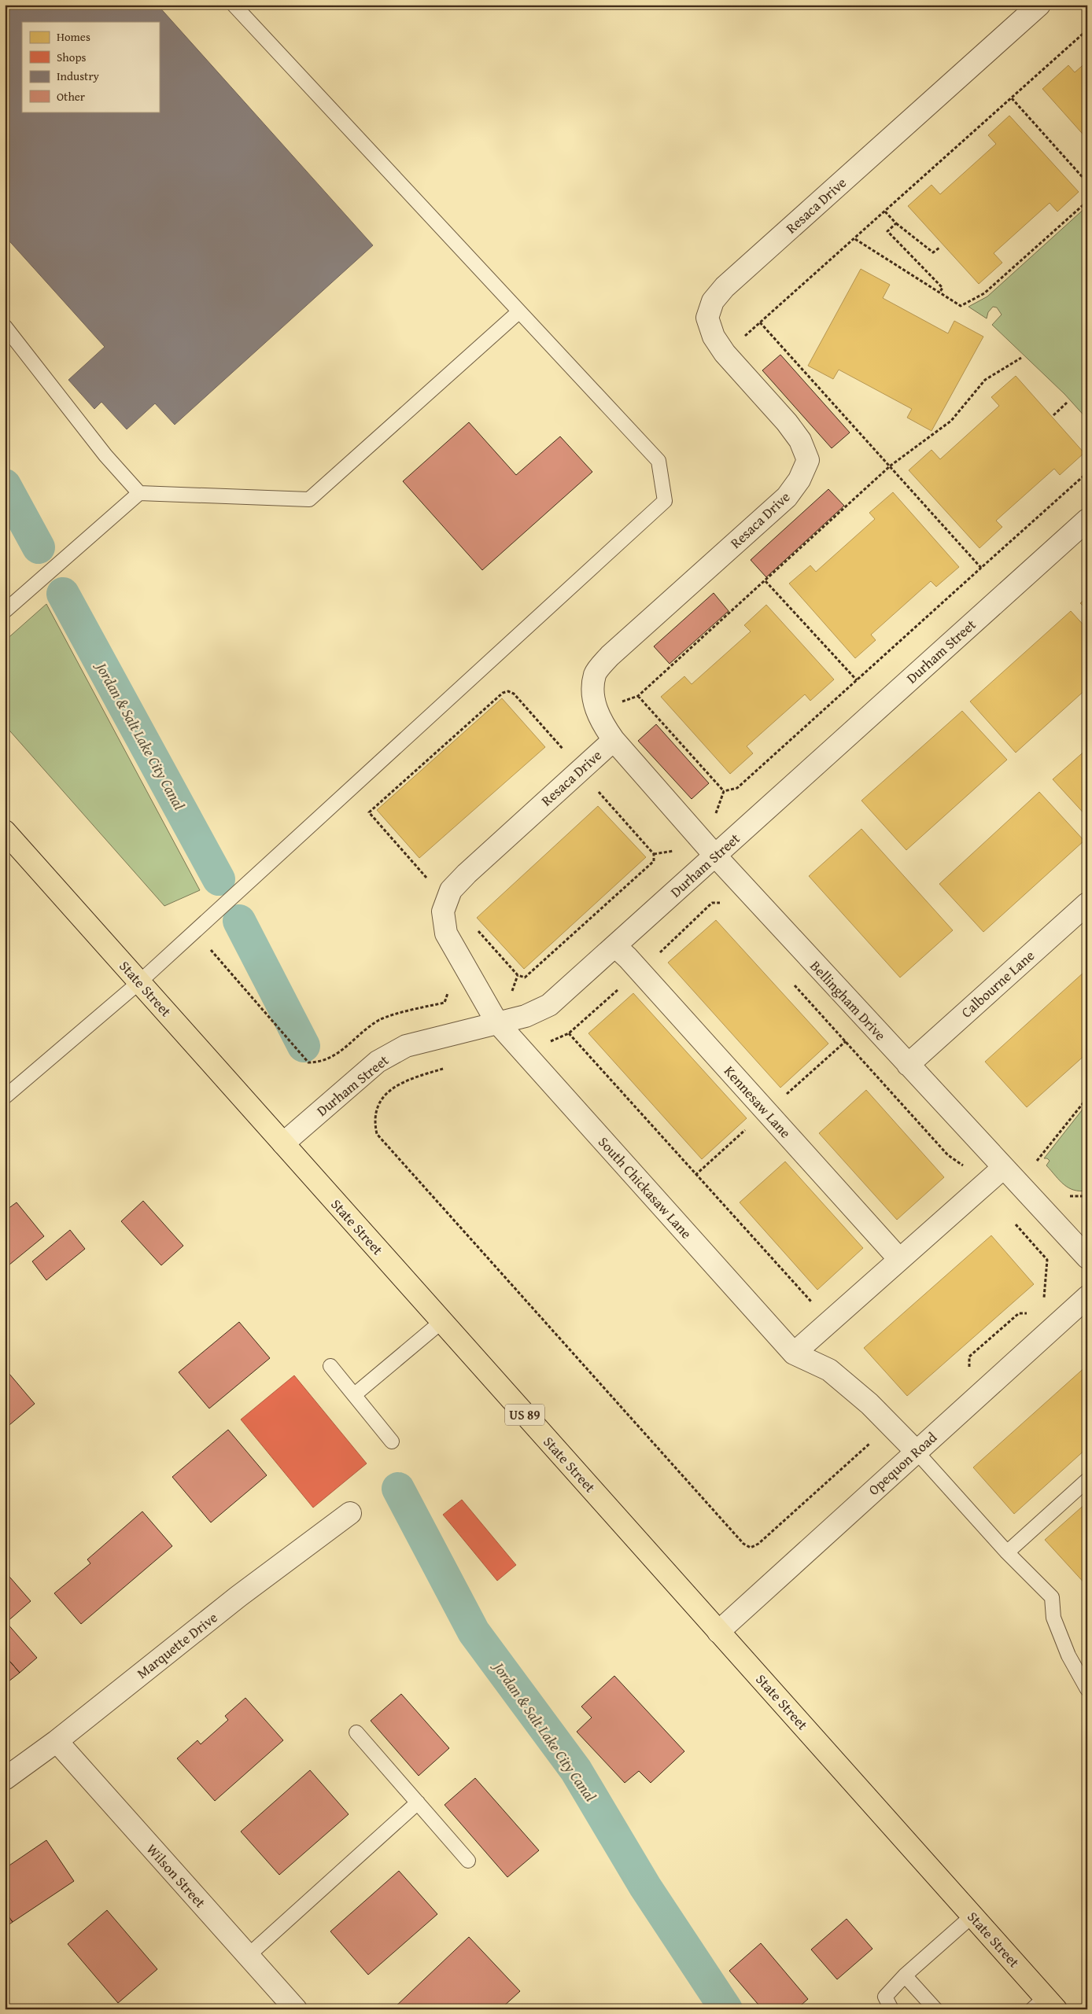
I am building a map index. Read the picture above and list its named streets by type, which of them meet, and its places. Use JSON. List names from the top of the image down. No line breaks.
{"streets":{"main road":["State Street","US 89"],"street":["Resaca Drive","Durham Street","Calbourne Lane","Bellingham Drive","Kennesaw Lane","South Chickasaw Lane","Opequon Road","Marquette Drive","Wilson Street"]},"crossings":[["Resaca Drive","Durham Street"],["Resaca Drive","Bellingham Drive"],["Resaca Drive","South Chickasaw Lane"],["Durham Street","State Street"],["Durham Street","Bellingham Drive"],["Durham Street","Kennesaw Lane"],["Durham Street","South Chickasaw Lane"],["Calbourne Lane","Bellingham Drive"],["State Street","Opequon Road"],["Marquette Drive","Wilson Street"]],"water":["Jordan & Salt Lake City Canal"],"legend":["Homes","Shops","Industry","Other"]}
